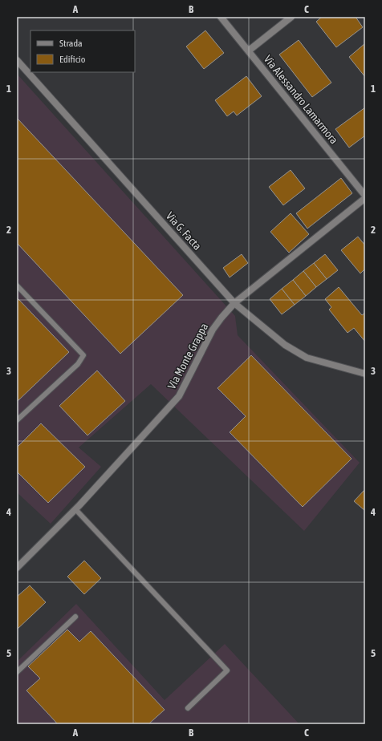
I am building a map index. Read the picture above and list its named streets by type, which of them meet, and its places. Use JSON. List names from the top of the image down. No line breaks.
{"streets":{"street":["Via Alessandro Lamarmora","Via G. Facta","Via Monte Grappa"]},"crossings":[["Via Alessandro Lamarmora","Via Monte Grappa"],["Via G. Facta","Via Monte Grappa"]],"legend":["Strada","Edificio"],"grid":{"columns":["A","B","C"],"rows":["1","2","3","4","5"]}}
